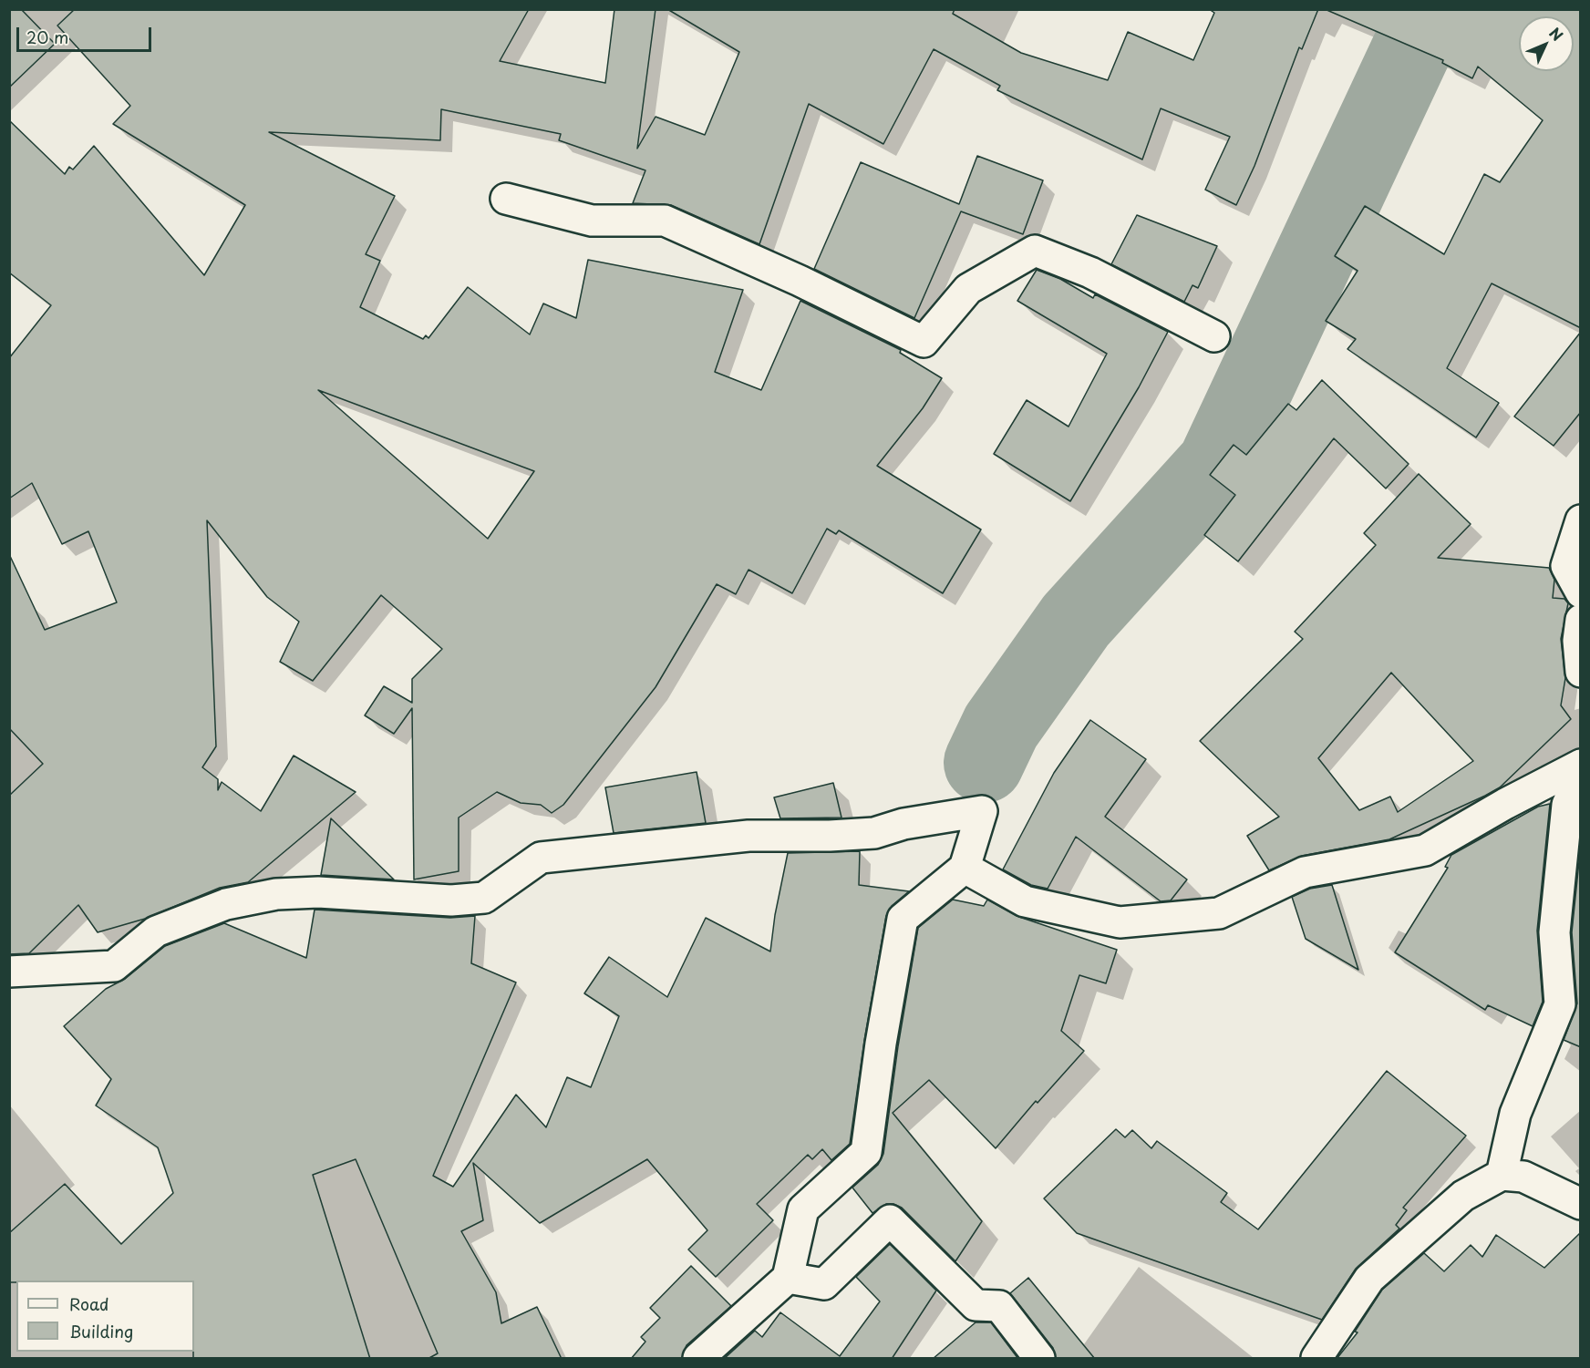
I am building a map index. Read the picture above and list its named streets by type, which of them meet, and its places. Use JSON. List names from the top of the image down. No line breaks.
{"legend":["Road","Building"],"scale_bar":"20 m","north":"top right"}
